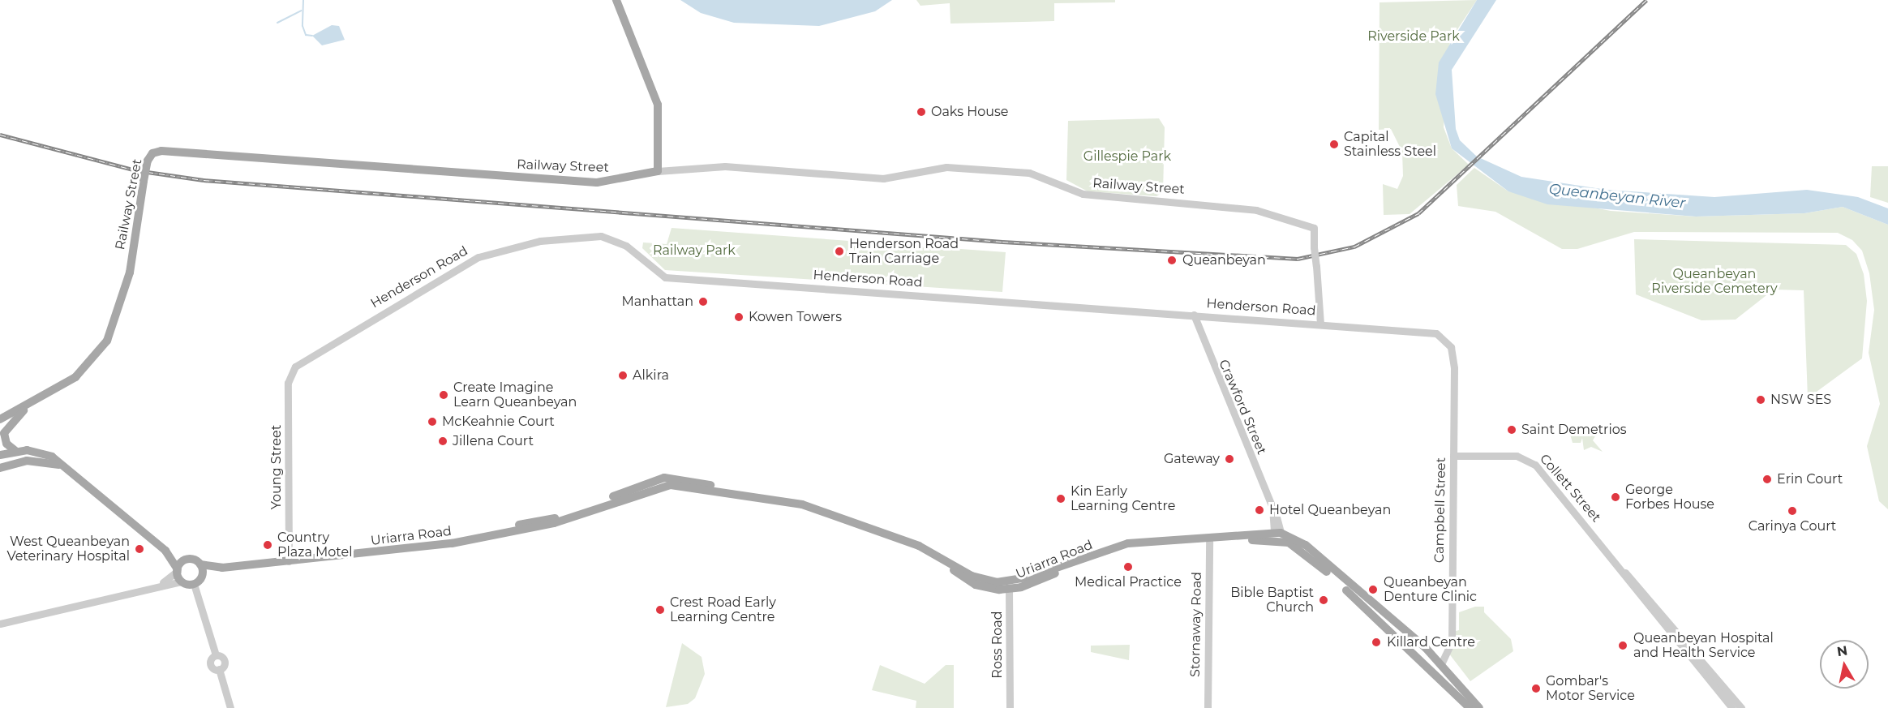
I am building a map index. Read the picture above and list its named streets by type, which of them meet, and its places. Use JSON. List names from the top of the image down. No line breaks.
{"streets":{"main road":["Railway Street","Uriarra Road"],"street":["Henderson Road","Crawford Street","Young Street","Collett Street","Campbell Street","Stornaway Road","Ross Road"]},"crossings":[["Railway Street","Henderson Road"],["Henderson Road","Crawford Street"],["Henderson Road","Young Street"],["Henderson Road","Campbell Street"],["Crawford Street","Uriarra Road"],["Young Street","Uriarra Road"],["Collett Street","Campbell Street"],["Uriarra Road","Stornaway Road"],["Uriarra Road","Ross Road"]],"water":["Queanbeyan River"],"parks":["Riverside Park","Gillespie Park","Railway Park","Queanbeyan Riverside Cemetery"],"places":["Oaks House","Capital Stainless Steel","Henderson Road Train Carriage","Queanbeyan","Manhattan","Kowen Towers","Alkira","Create Imagine Learn Queanbeyan","NSW SES","McKeahnie Court","Saint Demetrios","Jillena Court","Gateway","Erin Court","George Forbes House","Kin Early Learning Centre","Hotel Queanbeyan","Carinya Court","Country Plaza Motel","West Queanbeyan Veterinary Hospital","Medical Practice","Queanbeyan Denture Clinic","Bible Baptist Church","Crest Road Early Learning Centre","Killard Centre","Queanbeyan Hospital and Health Service","Gombar's Motor Service"],"north":"top"}
